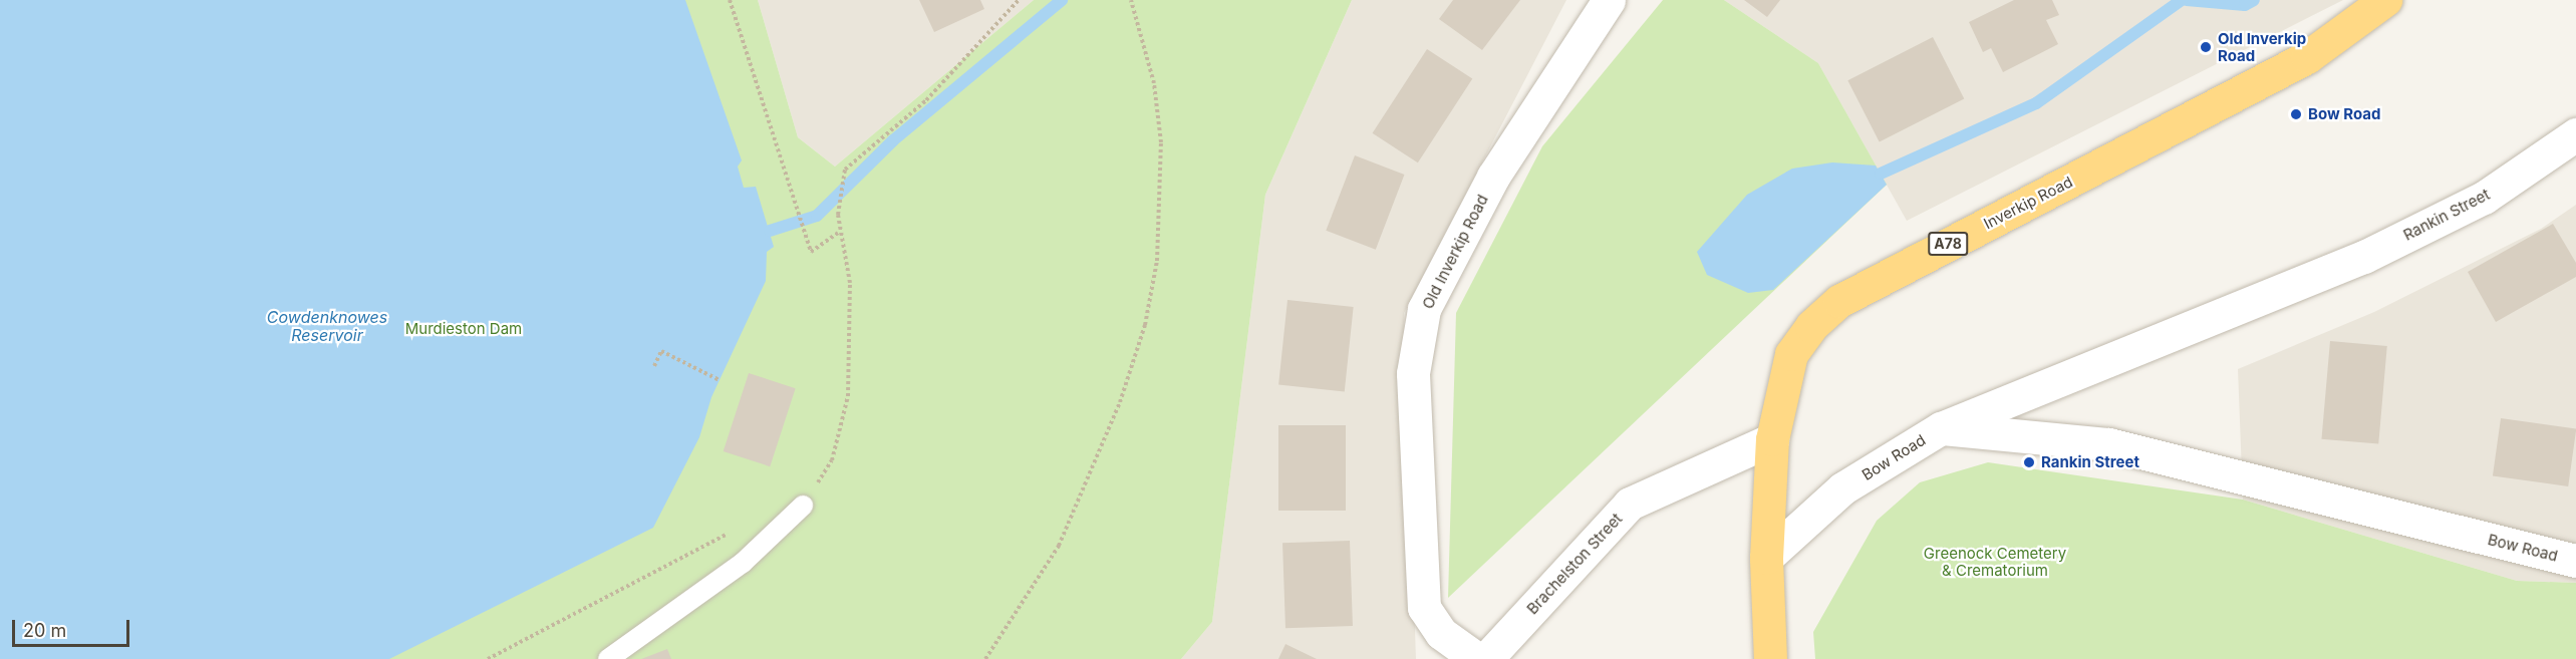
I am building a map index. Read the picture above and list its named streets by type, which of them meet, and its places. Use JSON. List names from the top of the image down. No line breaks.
{"streets":{"highway":["Inverkip Road","A78"],"street":["Rankin Street","Old Inverkip Road","Bow Road","Brachelston Street"]},"crossings":[["Inverkip Road","Bow Road"],["Inverkip Road","Brachelston Street"],["Rankin Street","Bow Road"]],"water":["Cowdenknowes Reservoir"],"parks":["Murdieston Dam","Greenock Cemetery & Crematorium"],"places":["Old Inverkip Road","Bow Road","Rankin Street"],"scale_bar":"20 m"}
